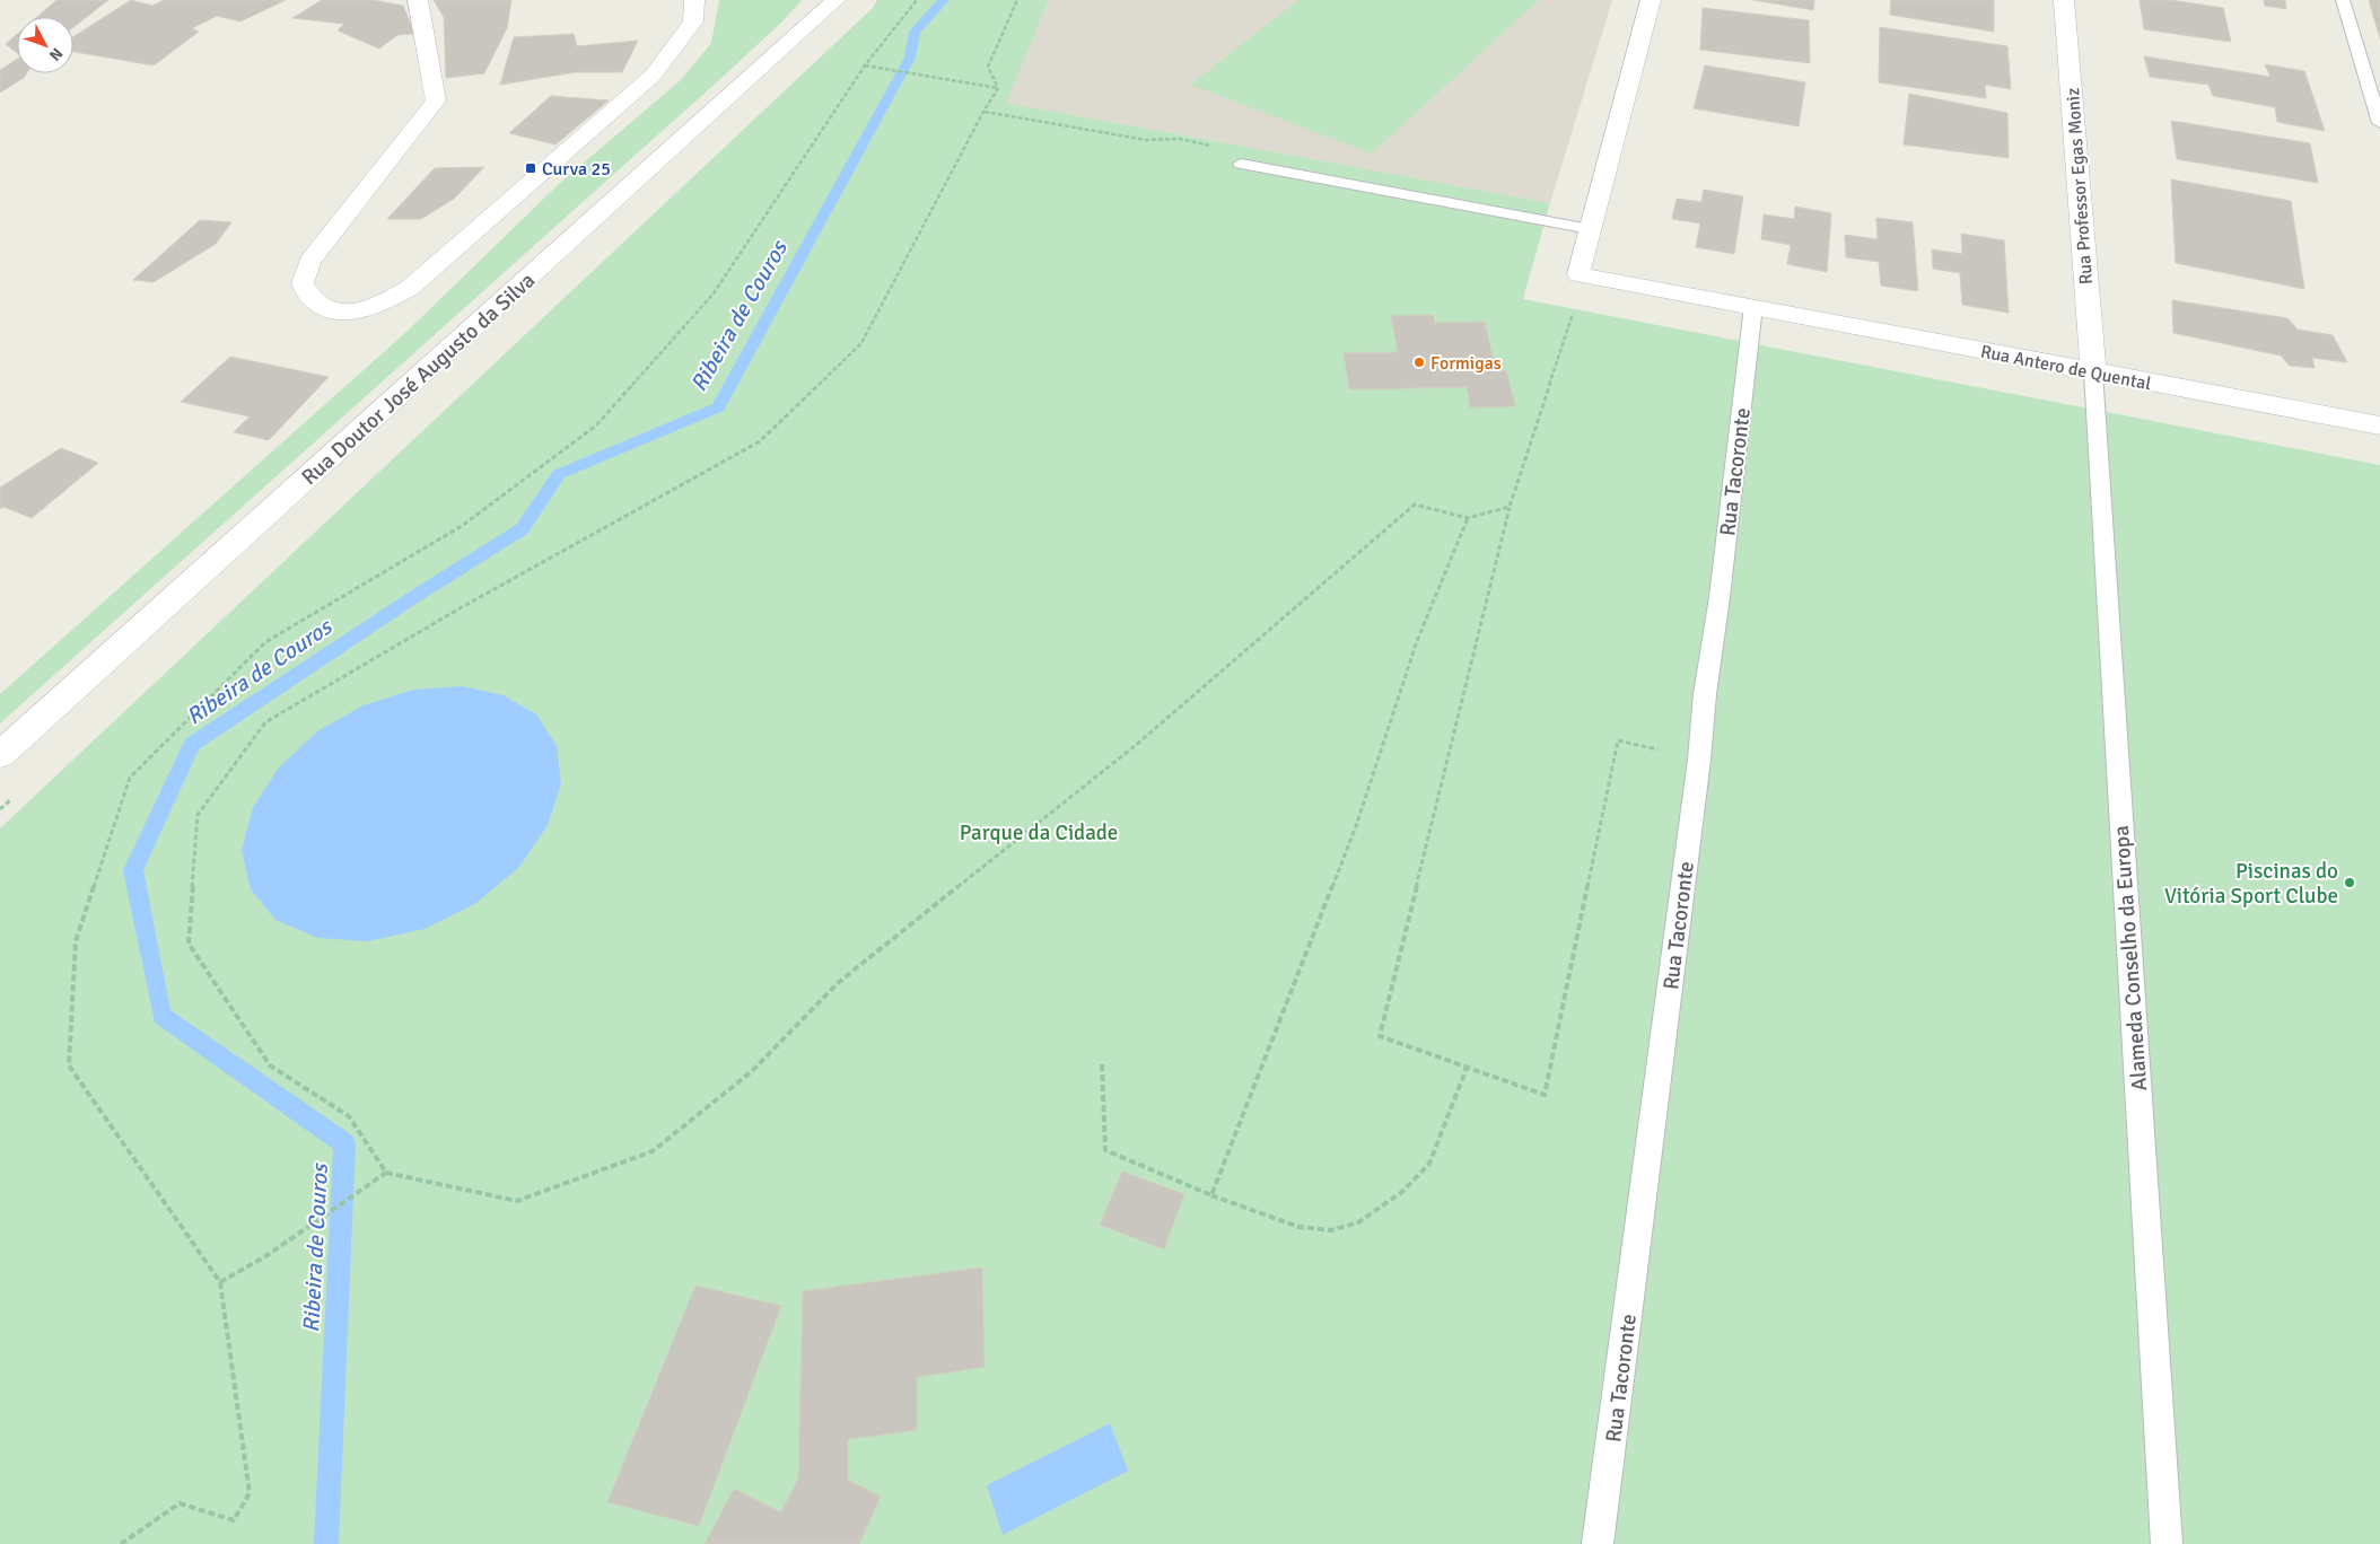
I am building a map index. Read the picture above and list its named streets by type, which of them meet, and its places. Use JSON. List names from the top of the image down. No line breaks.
{"streets":{"street":["Rua Professor Egas Moniz","Rua Antero de Quental","Rua Doutor José Augusto da Silva"],"lane":["Rua Tacoronte","Alameda Conselho da Europa"]},"crossings":[["Rua Professor Egas Moniz","Rua Antero de Quental"],["Rua Professor Egas Moniz","Alameda Conselho da Europa"],["Rua Antero de Quental","Rua Tacoronte"],["Rua Antero de Quental","Alameda Conselho da Europa"]],"water":["Ribeira de Couros"],"parks":["Parque da Cidade"],"places":{"transit":["Curva 25"],"other":["Formigas","Piscinas do Vitória Sport Clube"]},"north":"bottom right"}
